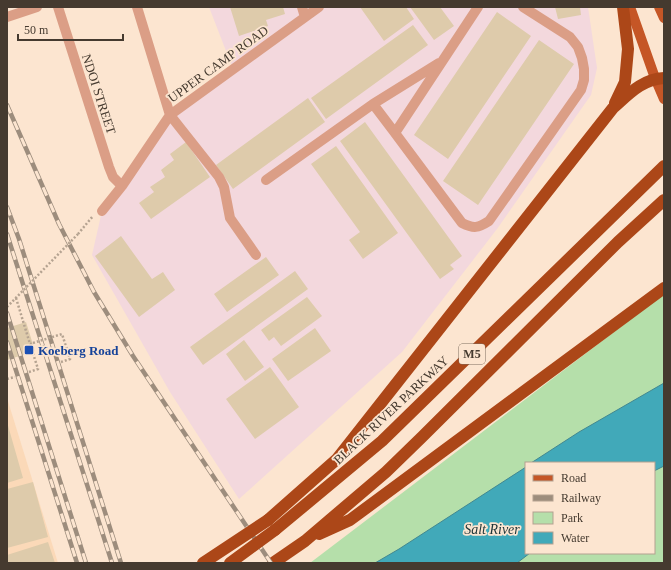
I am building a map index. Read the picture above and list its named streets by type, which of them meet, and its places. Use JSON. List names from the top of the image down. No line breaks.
{"streets":{"highway":["M5","BLACK RIVER PARKWAY"],"street":["UPPER CAMP ROAD","NDOI STREET"]},"crossings":[["UPPER CAMP ROAD","NDOI STREET"]],"water":["Salt River"],"places":{"transit":["Koeberg Road"]},"legend":["Road","Railway","Park","Water"],"scale_bar":"50 m"}
